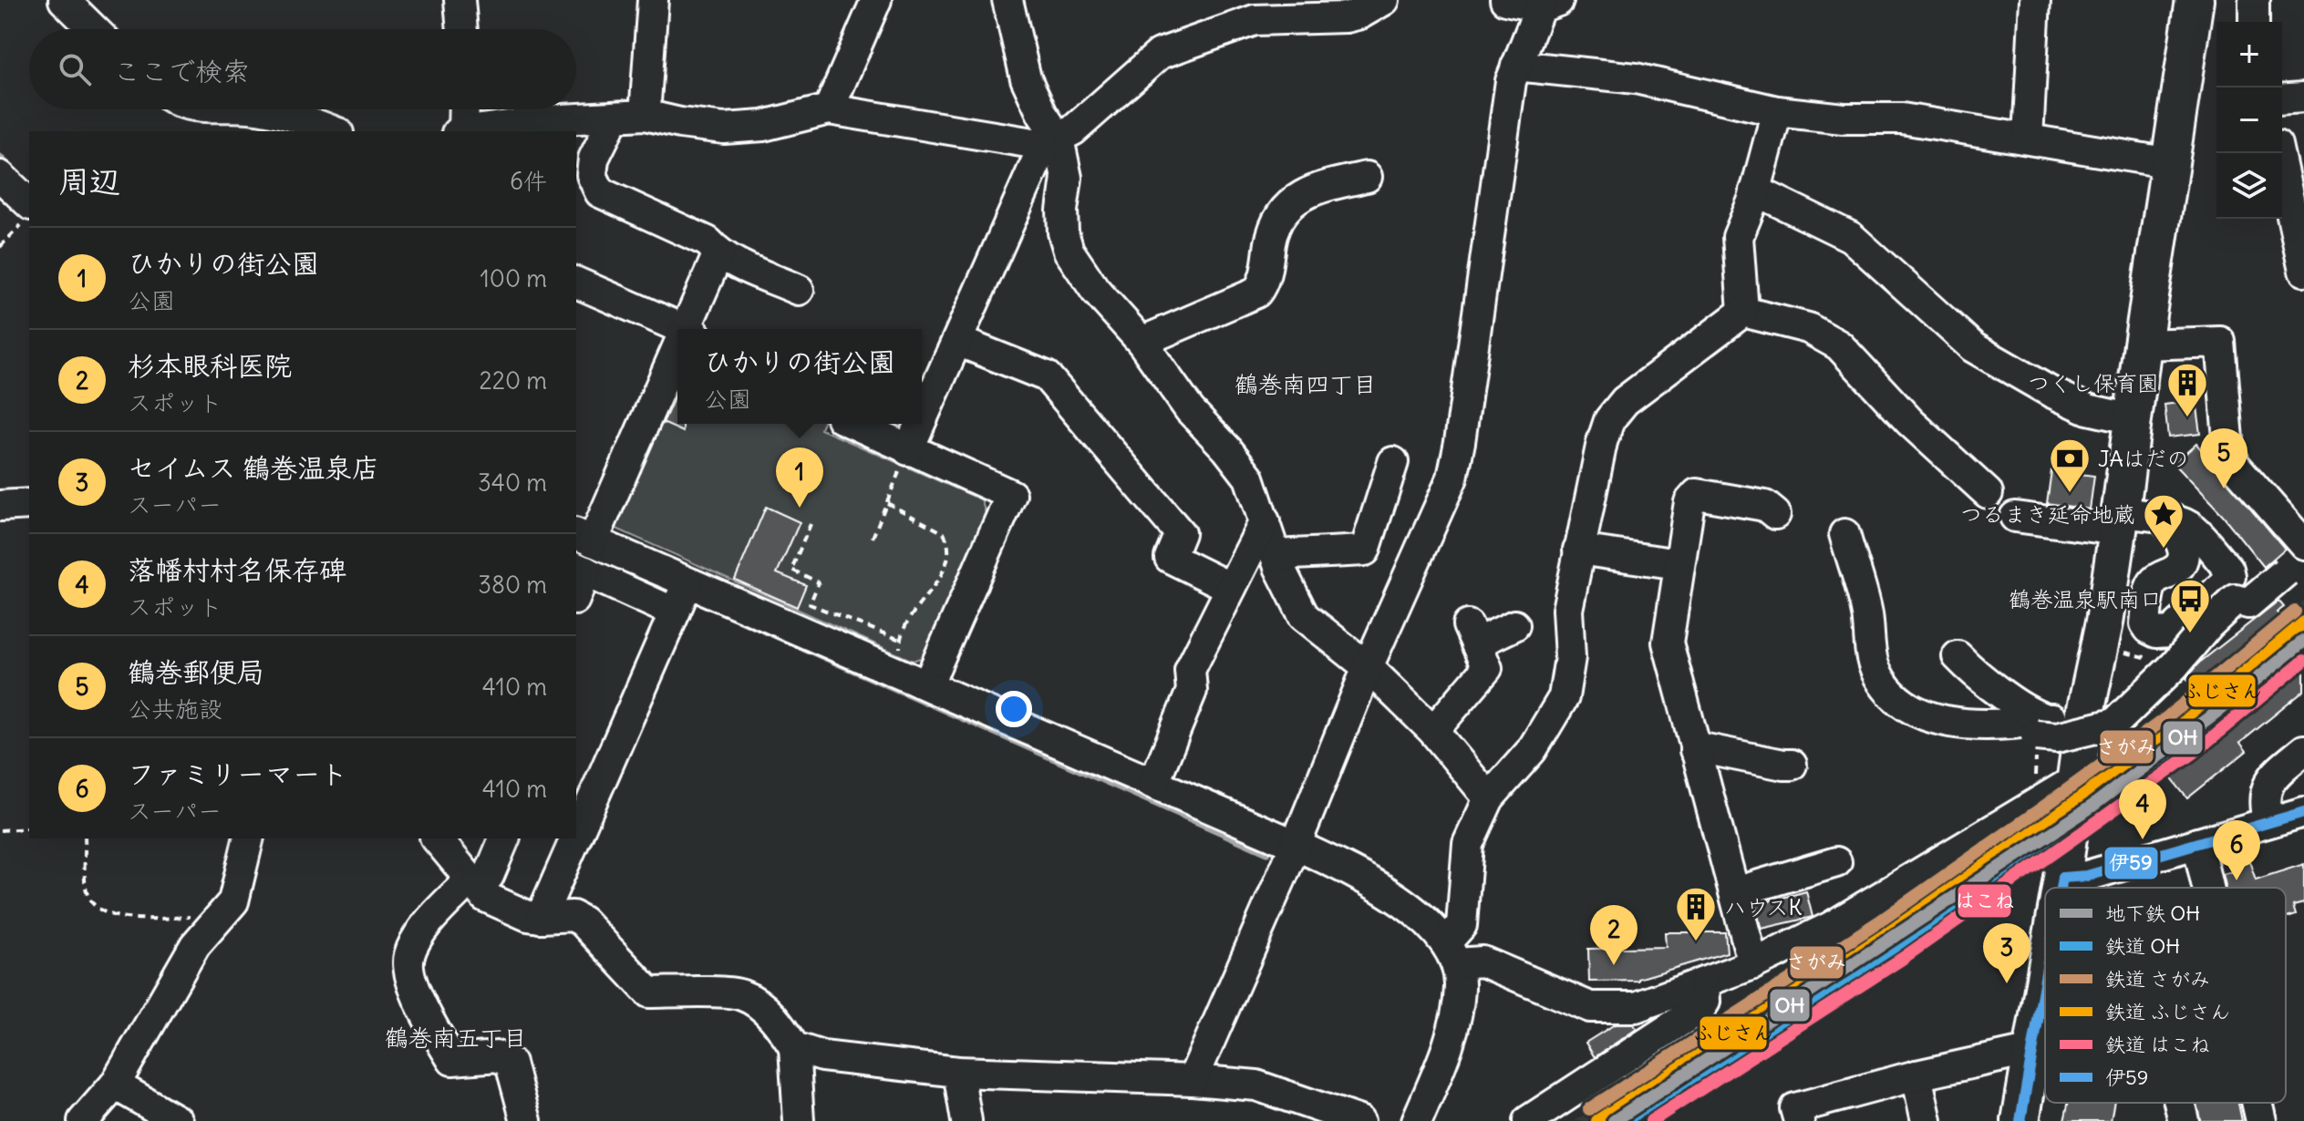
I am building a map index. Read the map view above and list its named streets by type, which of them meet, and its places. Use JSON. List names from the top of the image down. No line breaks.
{"districts":["鶴巻南四丁目","鶴巻南五丁目"],"places":{"building":["つくし保育園","ハウスK"],"bank":["JAはだの"],"place":["つるまき延命地蔵"],"bus stop":["鶴巻温泉駅南口"]},"lines":["rail line さがみ","rail line ふじさん","metro line OH","rail line OH","rail line はこね","transit line 伊59"],"legend":["地下鉄 OH","鉄道 OH","鉄道 さがみ","鉄道 ふじさん","鉄道 はこね","伊59"],"page":{"map_buttons":["+","−"],"search":"ここで検索","heading":["周辺","6件"],"list":[{"mark":"1","name":"ひかりの街公園","note":"公園","value":"100 m"},{"mark":"2","name":"杉本眼科医院","note":"スポット","value":"220 m"},{"mark":"3","name":"セイムス 鶴巻温泉店","note":"スーパー","value":"340 m"},{"mark":"4","name":"落幡村村名保存碑","note":"スポット","value":"380 m"},{"mark":"5","name":"鶴巻郵便局","note":"公共施設","value":"410 m"},{"mark":"6","name":"ファミリーマート","note":"スーパー","value":"410 m"}],"popup":["ひかりの街公園","公園"],"pins":["5","1","4","6","2","3"]}}
